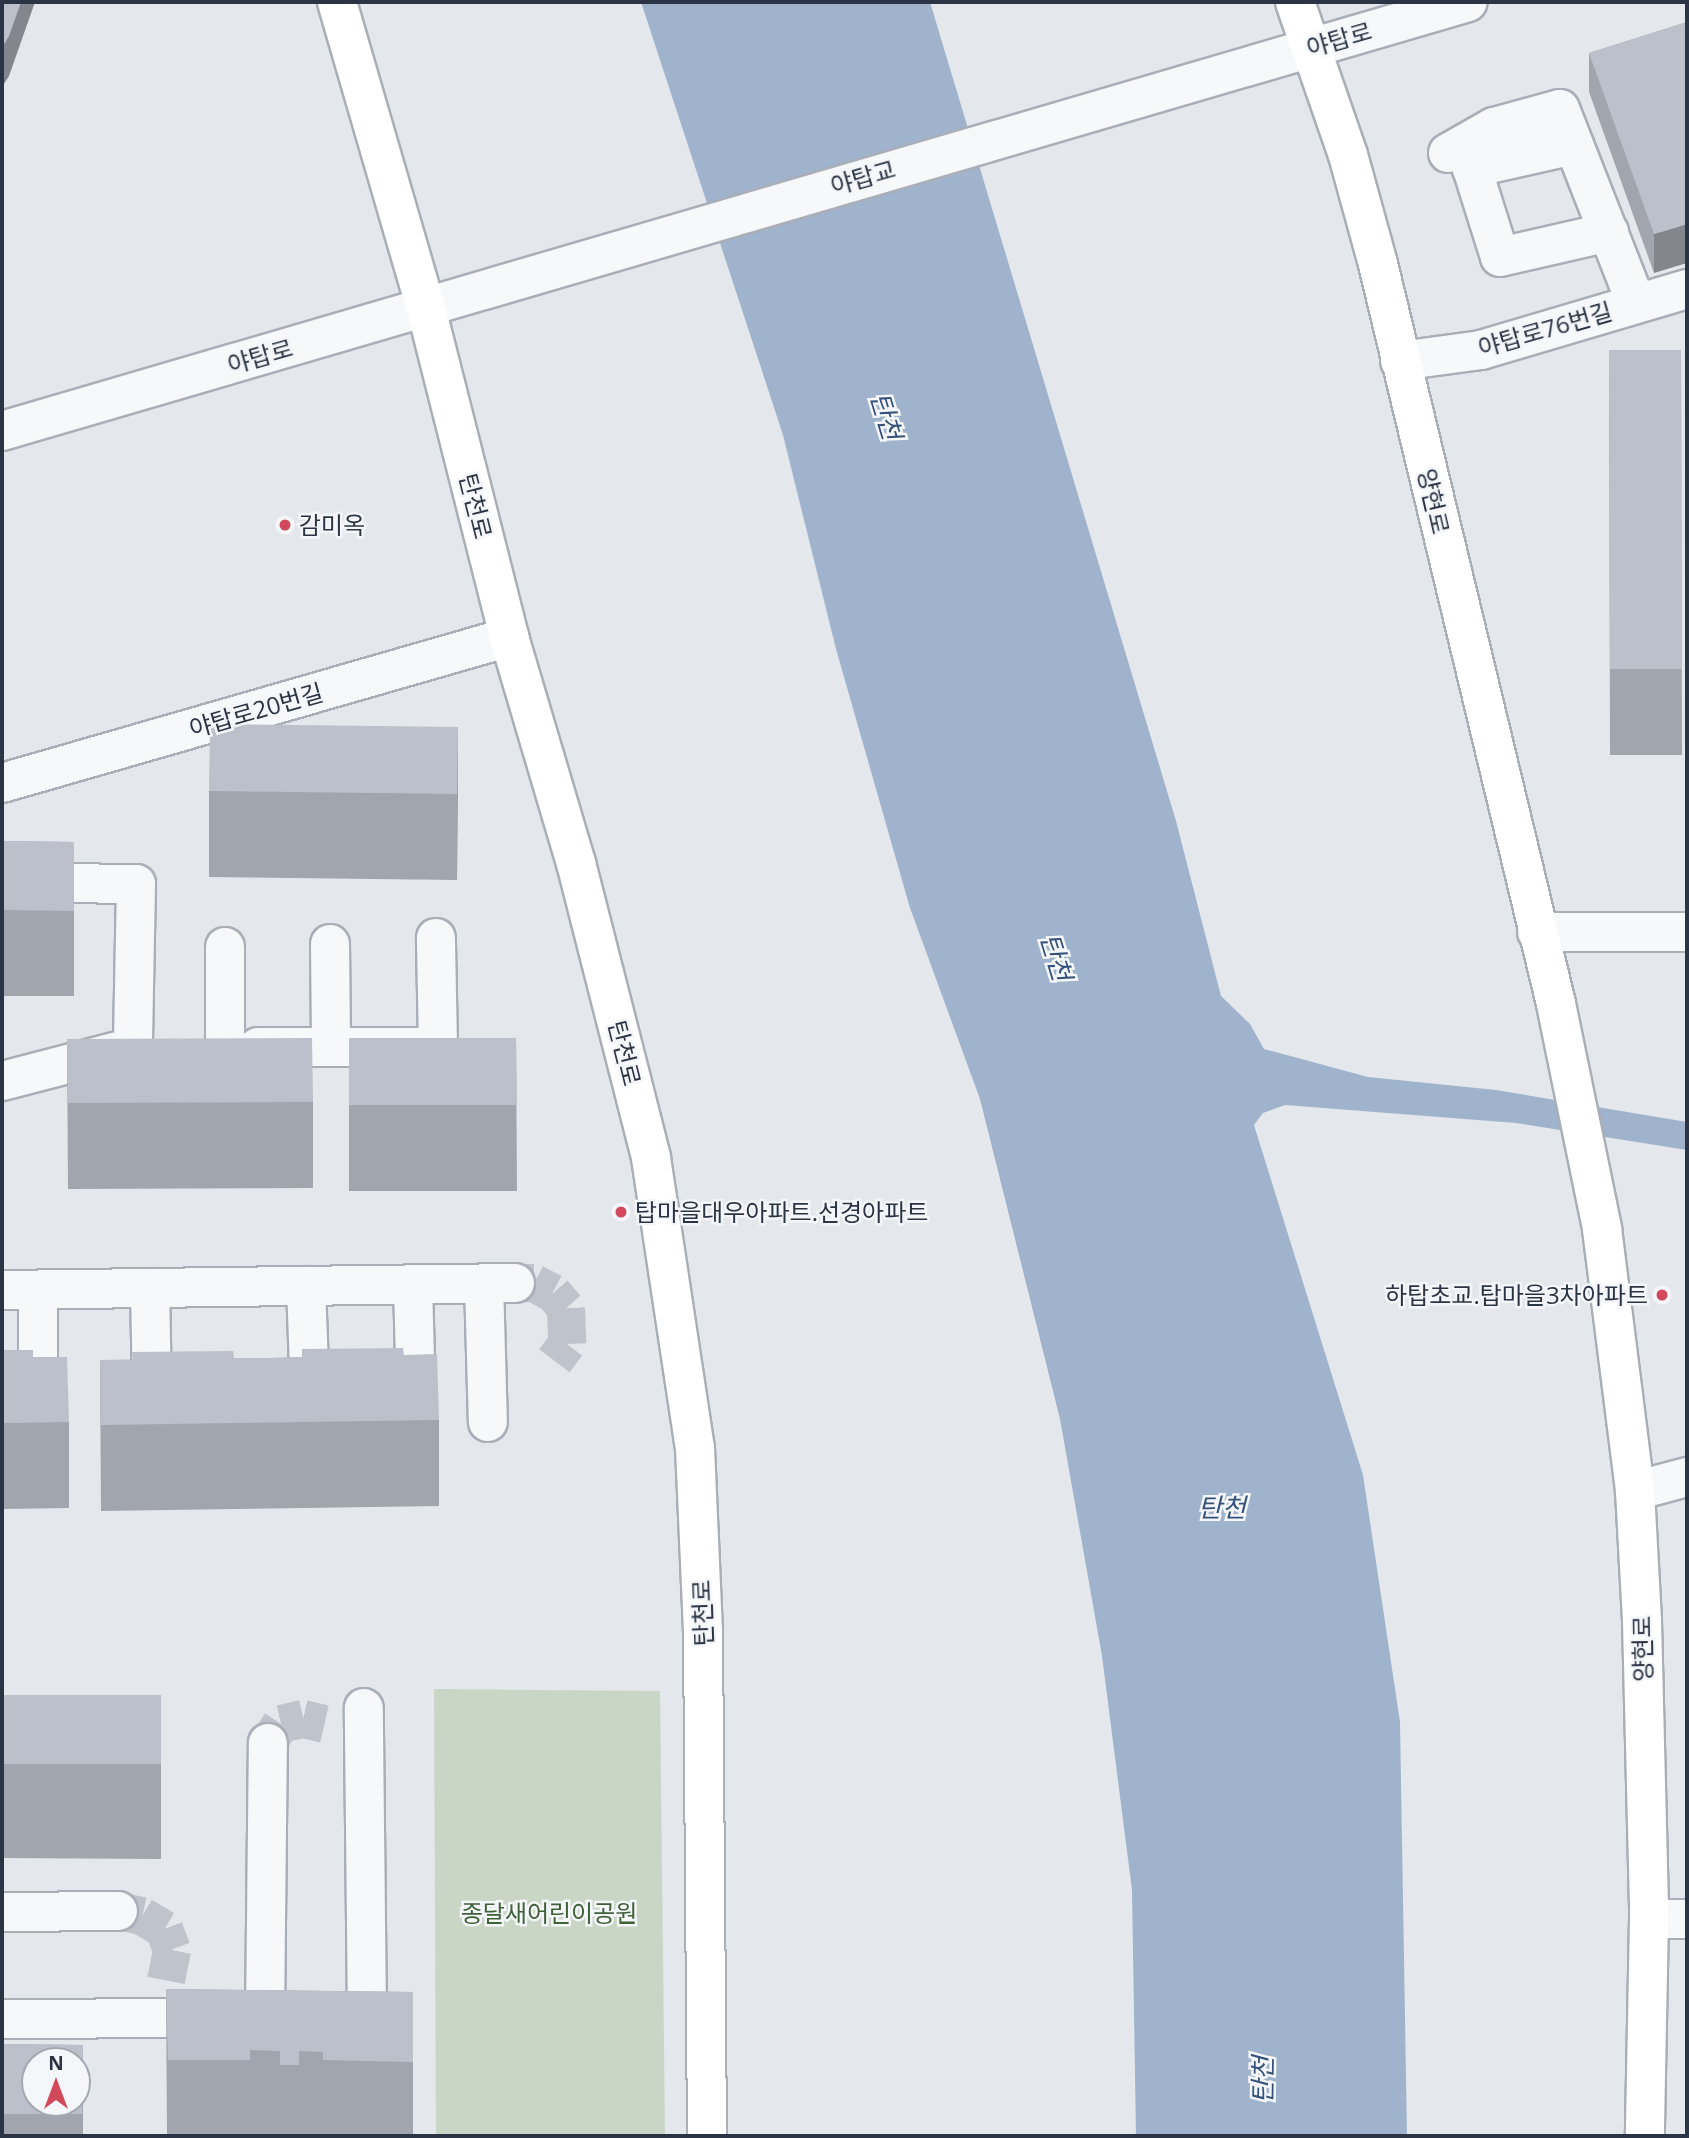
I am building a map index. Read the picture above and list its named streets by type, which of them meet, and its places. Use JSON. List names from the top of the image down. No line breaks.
{"streets":{"main road":["양현로","탄천로"],"street":["야탑로","야탑교","야탑로76번길","야탑로20번길"]},"crossings":[["야탑로","야탑교"],["야탑로","양현로"],["야탑로","탄천로"],["야탑로76번길","양현로"],["탄천로","야탑로20번길"]],"water":["탄천"],"parks":["종달새어린이공원"],"places":["감미옥","탑마을대우아파트.선경아파트","하탑초교.탑마을3차아파트"],"north":"top"}
